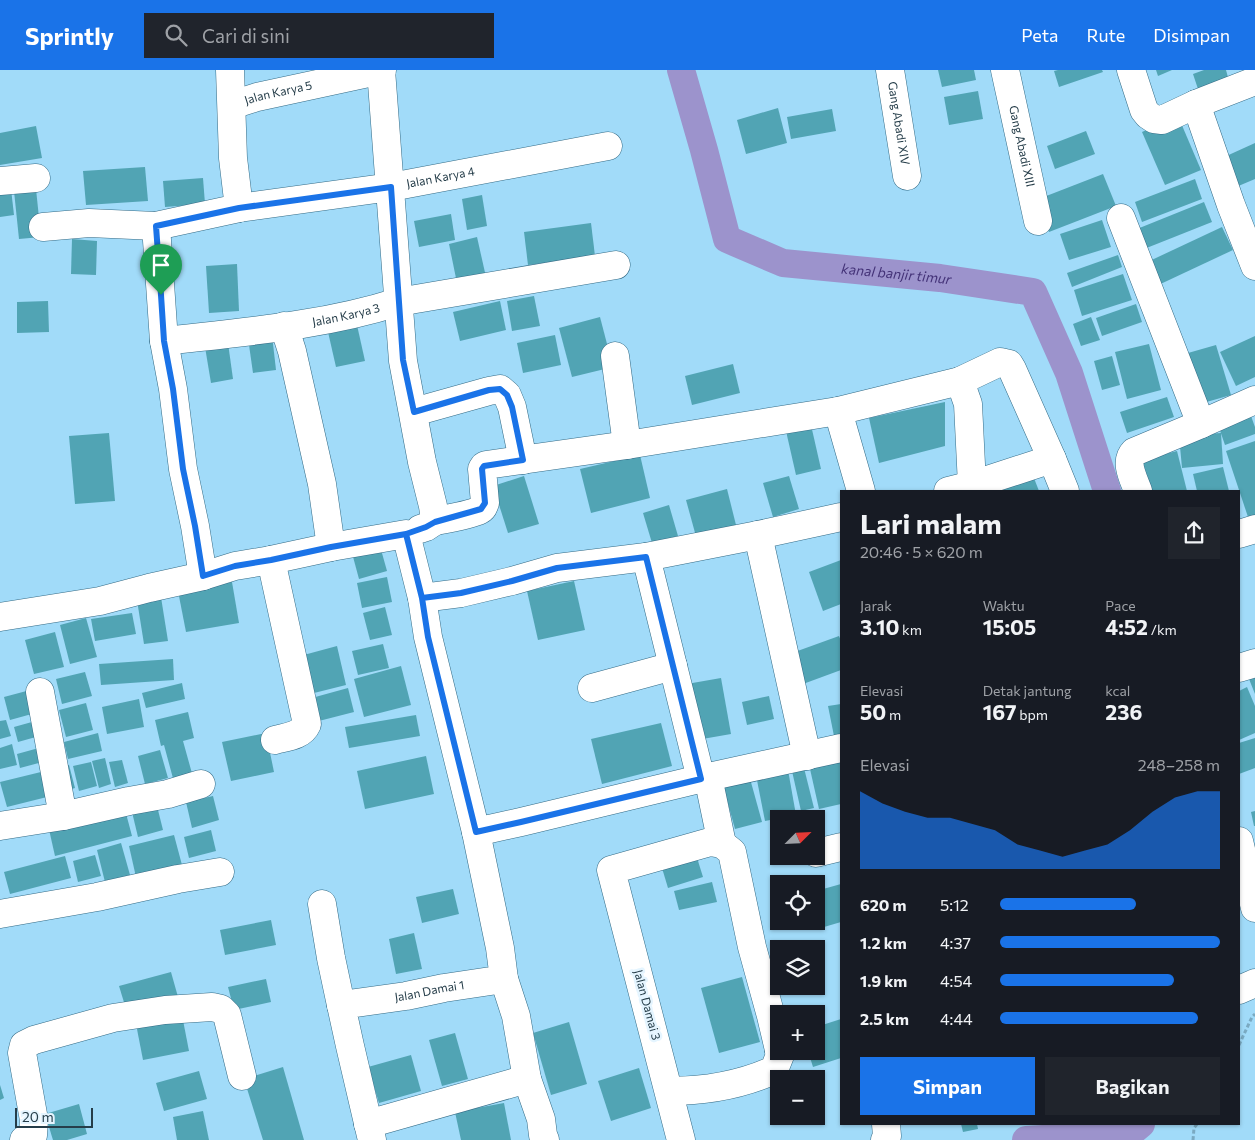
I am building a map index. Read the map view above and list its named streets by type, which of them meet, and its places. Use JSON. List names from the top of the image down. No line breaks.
{"streets":{"street":["Jalan Karya 5","Gang Abadi XIV","Gang Abadi XIII","Jalan Karya 4","Jalan Karya 3","Jalan Damai 1","Jalan Damai 3"]},"water":["kanal banjir timur"],"scale_bar":"20 m","north":"top right","page":{"header":"Sprintly","search":"Cari di sini","nav":["Peta","Rute","Disimpan"],"heading":["Lari malam","20:46 · 5 × 620 m"],"stats":[["Jarak","3.10 km"],["Waktu","15:05"],["Pace","4:52 /km"],["Elevasi","50 m"],["Detak jantung","167 bpm"],["kcal","236"]],"chart":["Elevasi","248–258 m"],"map_buttons":["+","−"],"list":[{"name":"620 m","note":"5:12"},{"name":"1.2 km","note":"4:37"},{"name":"1.9 km","note":"4:54"},{"name":"2.5 km","note":"4:44"}],"buttons":["Simpan","Bagikan"],"scale":"20 m"}}
